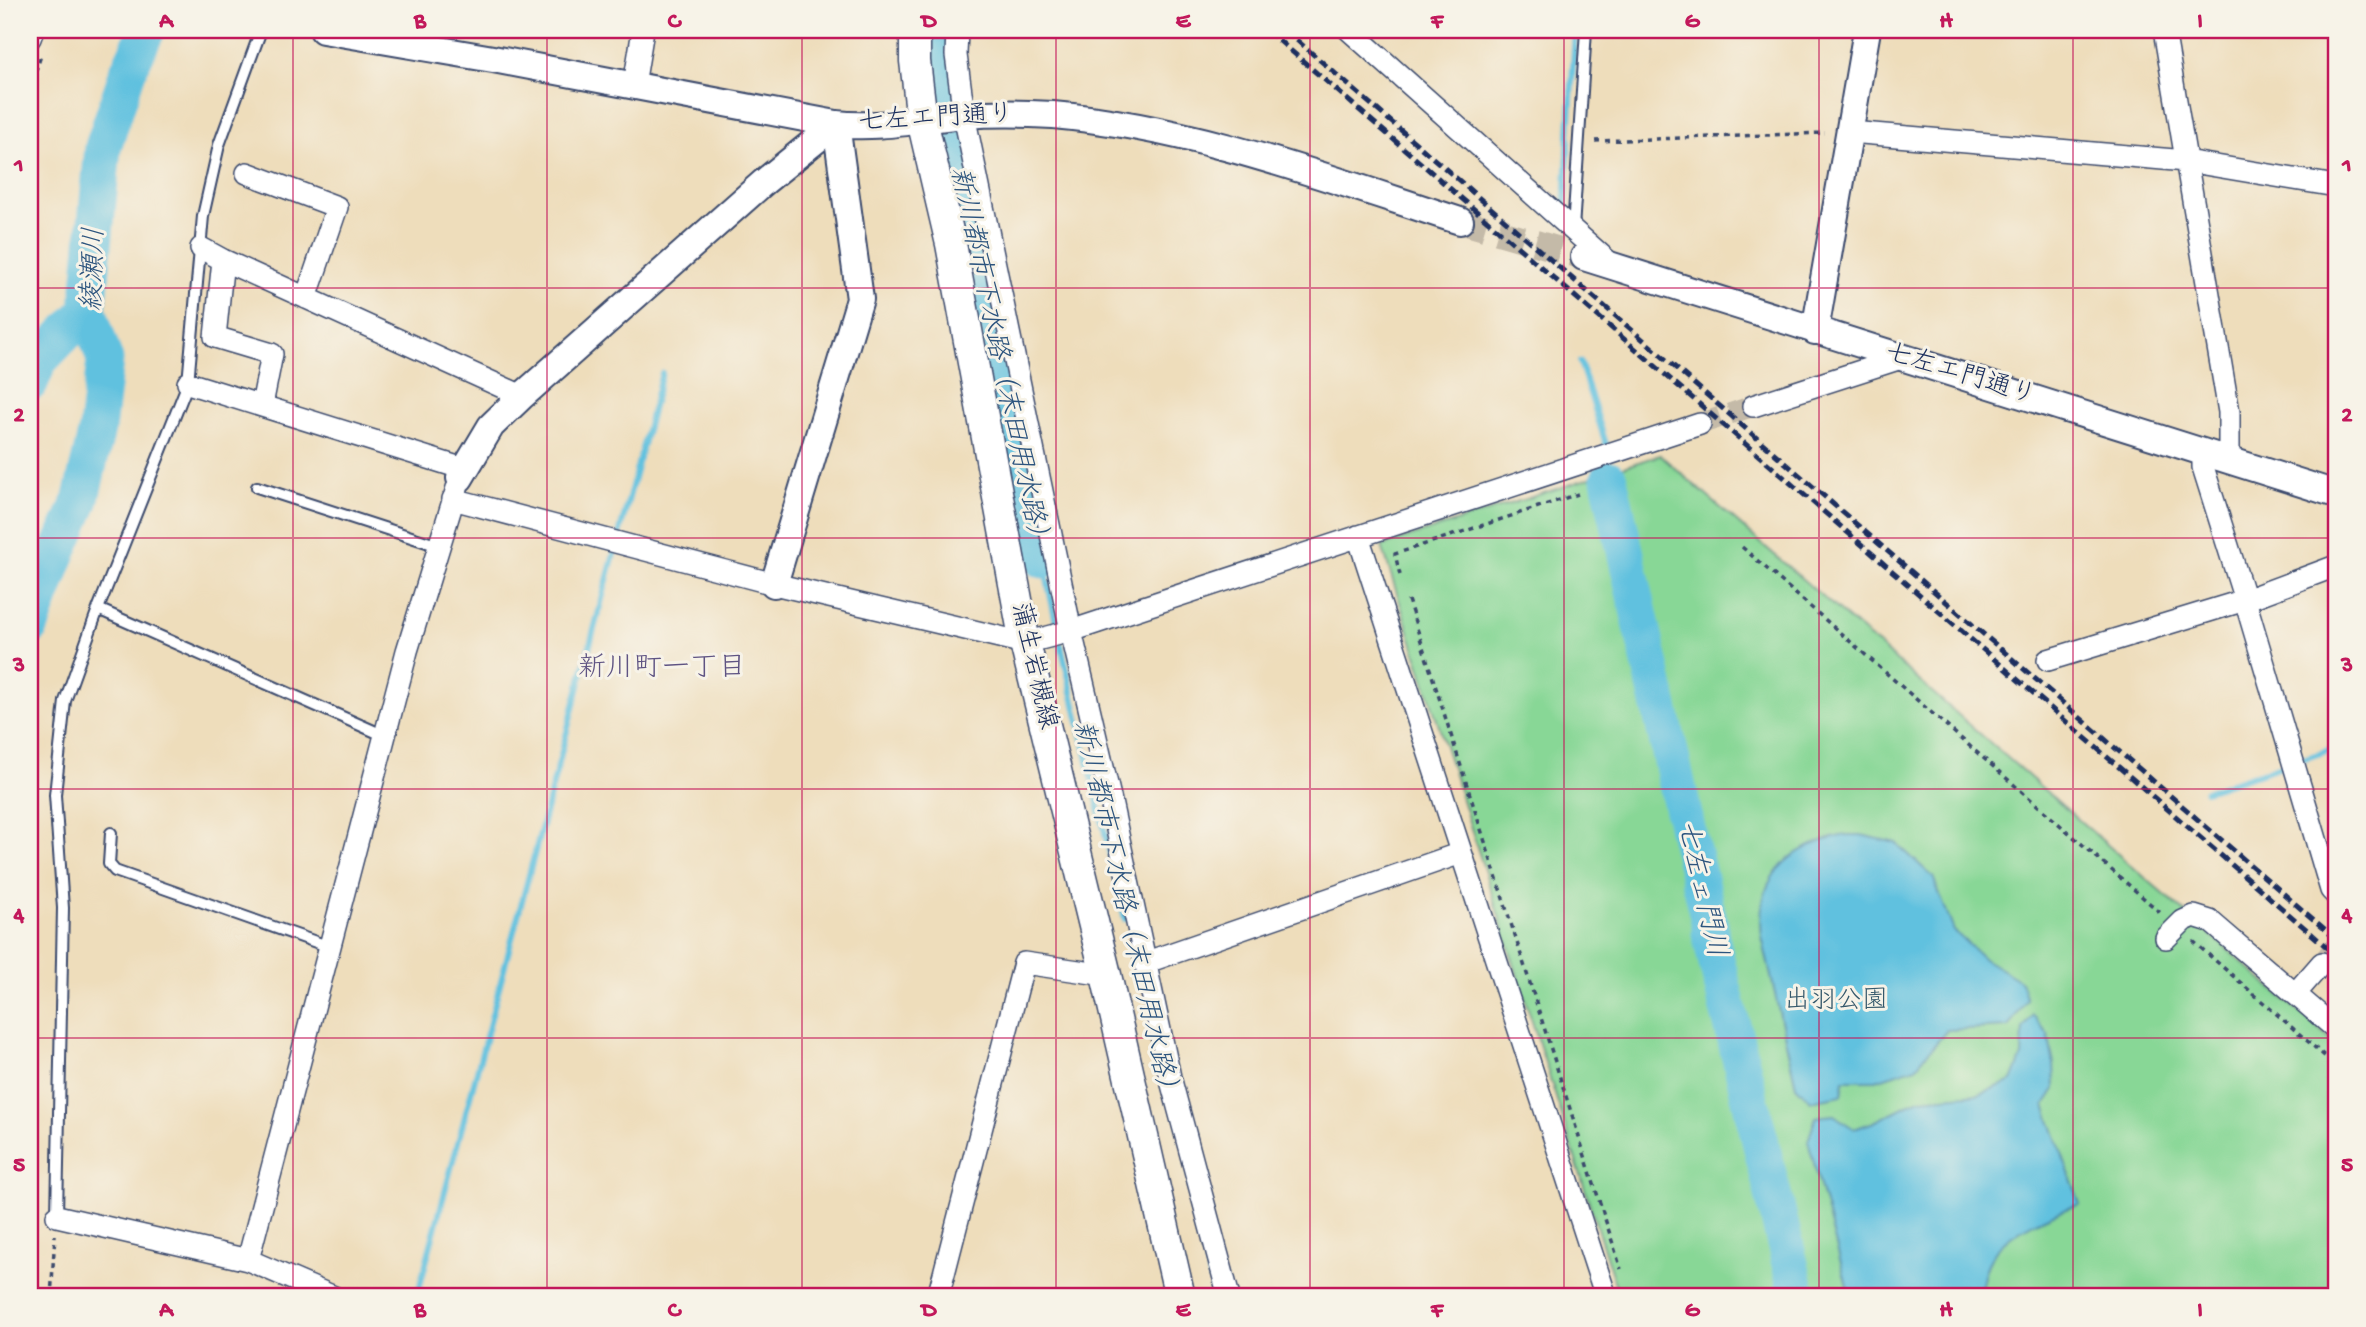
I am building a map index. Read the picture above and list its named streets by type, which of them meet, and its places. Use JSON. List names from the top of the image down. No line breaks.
{"streets":{"main road":["蒲生岩槻線"],"street":["七左エ門通り"]},"crossings":[["七左エ門通り","蒲生岩槻線"]],"districts":["新川町一丁目"],"water":["綾瀬川","新川都市下水路（末田用水路）","七左ェ門川"],"parks":["出羽公園"],"grid":{"columns":["A","B","C","D","E","F","G","H","I"],"rows":["1","2","3","4","5"]}}
